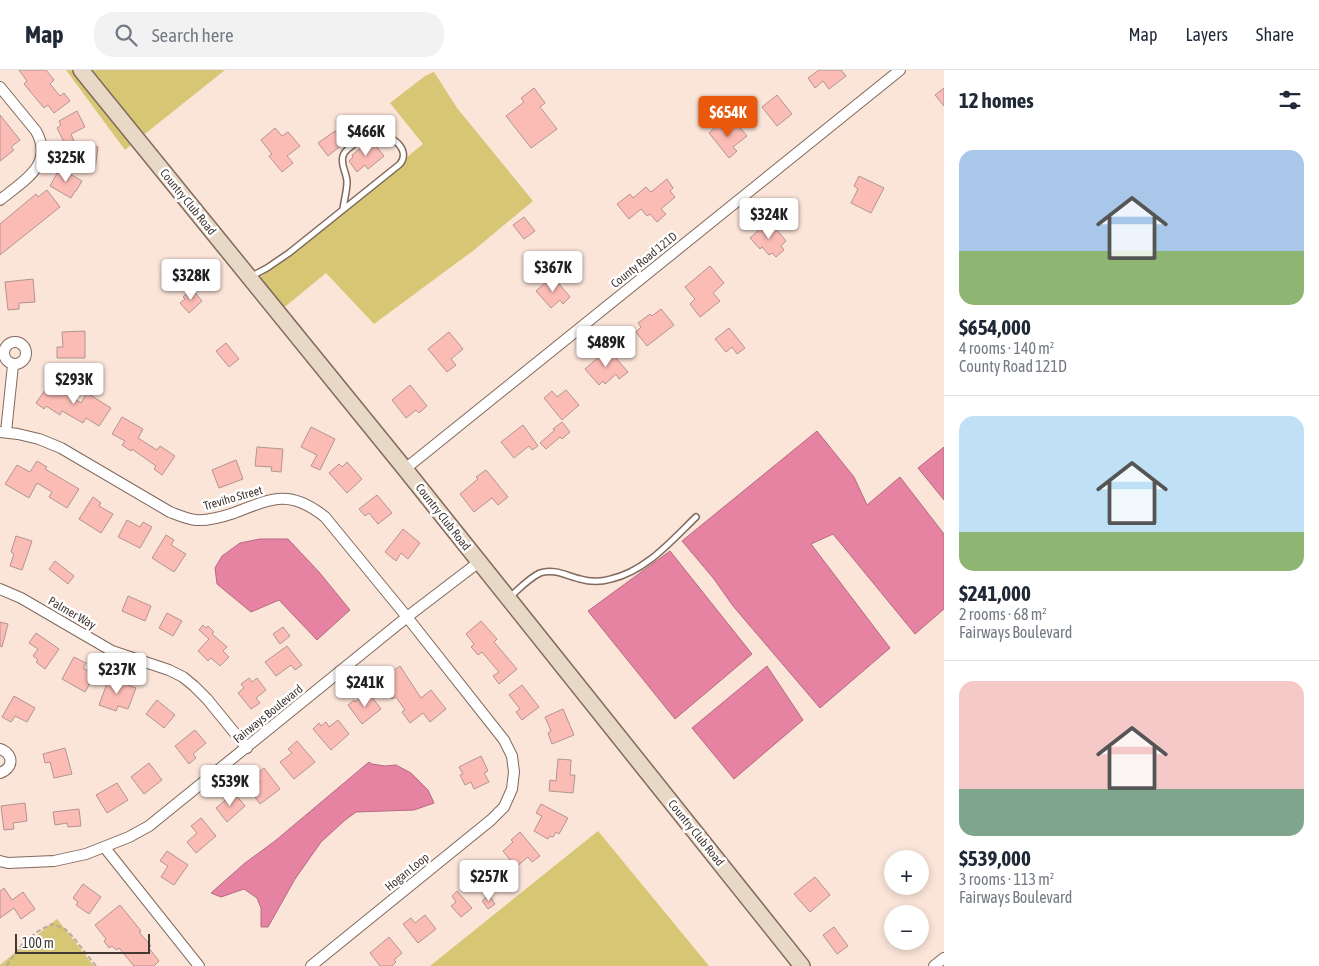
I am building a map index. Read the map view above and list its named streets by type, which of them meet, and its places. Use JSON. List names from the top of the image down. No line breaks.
{"streets":{"street":["Country Club Road","County Road 121D","Treviho Street","Palmer Way","Fairways Boulevard","Hogan Loop"]},"crossings":[["Country Club Road","County Road 121D"],["Country Club Road","Fairways Boulevard"],["Treviho Street","Fairways Boulevard"],["Treviho Street","Hogan Loop"],["Palmer Way","Fairways Boulevard"],["Fairways Boulevard","Hogan Loop"]],"scale_bar":"100 m","page":{"header":"Map","search":"Search here","nav":["Map","Layers","Share"],"heading":"12 homes","price":["$654K","$466K","$325K","$324K","$367K","$328K","$489K","$293K","$237K","$241K","$539K","$257K"],"list":[{"name":"$654,000","note":"4 rooms · 140 m² · County Road 121D"},{"name":"$241,000","note":"2 rooms · 68 m² · Fairways Boulevard"},{"name":"$539,000","note":"3 rooms · 113 m² · Fairways Boulevard"}],"map_buttons":["+","−"],"scale":"100 m"}}
